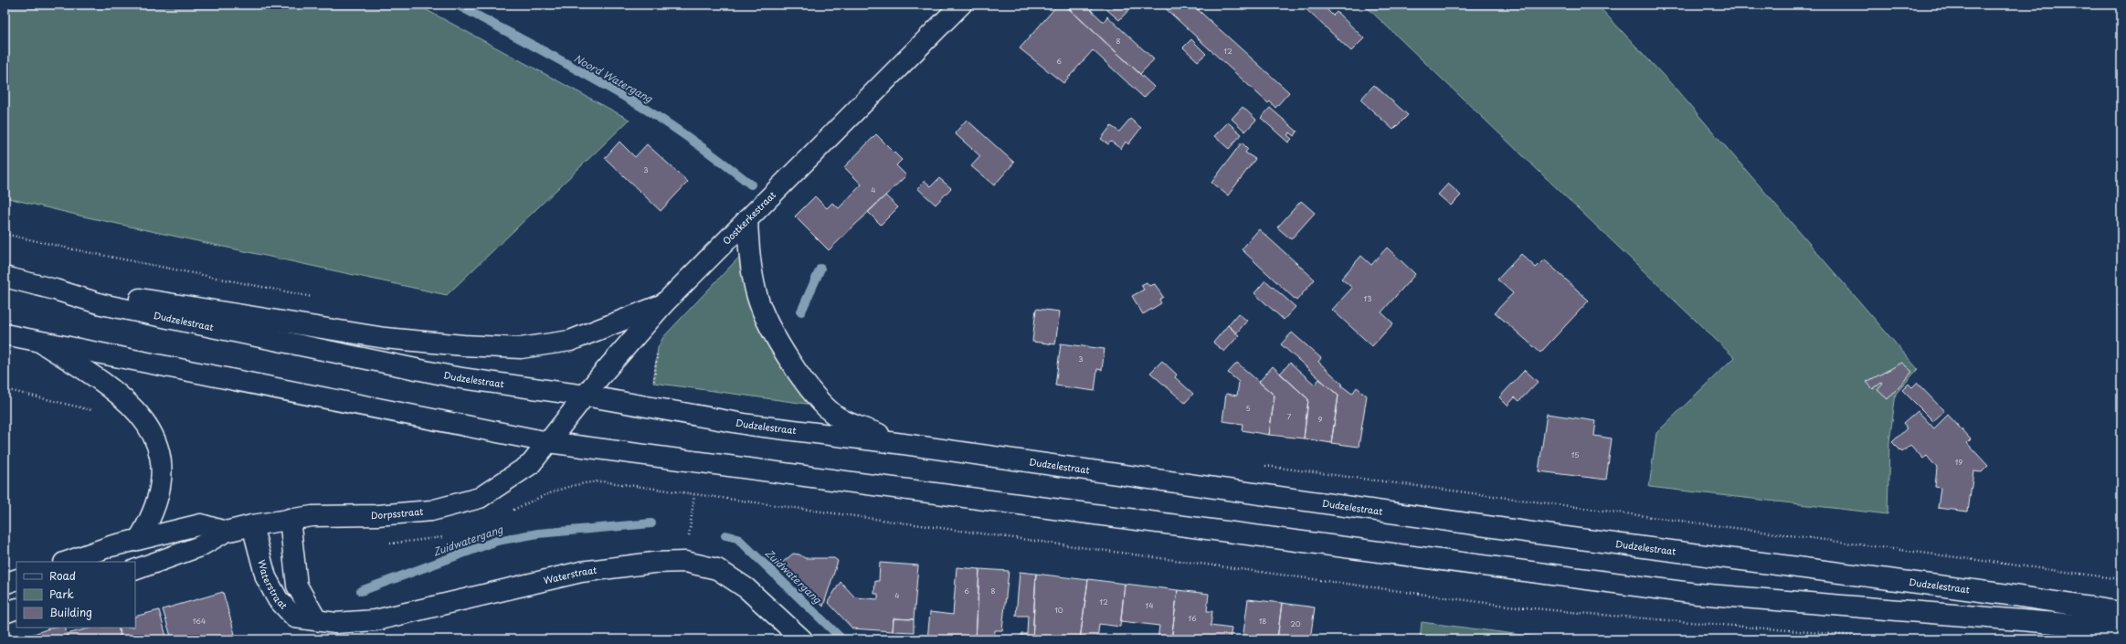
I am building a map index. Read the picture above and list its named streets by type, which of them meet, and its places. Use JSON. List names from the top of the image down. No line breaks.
{"streets":{"main road":["Oostkerkestraat","Dudzelestraat","Dorpsstraat","Waterstraat"]},"crossings":[["Oostkerkestraat","Dudzelestraat"],["Oostkerkestraat","Dorpsstraat"],["Dorpsstraat","Waterstraat"]],"water":["Noord Watergang","Zuidwatergang"],"house_numbers":["8","12","6","3","4","13","3","5","7","9","15","19","6","8","4","12","14","10","16","164","18","20"],"legend":["Road","Park","Building"]}
